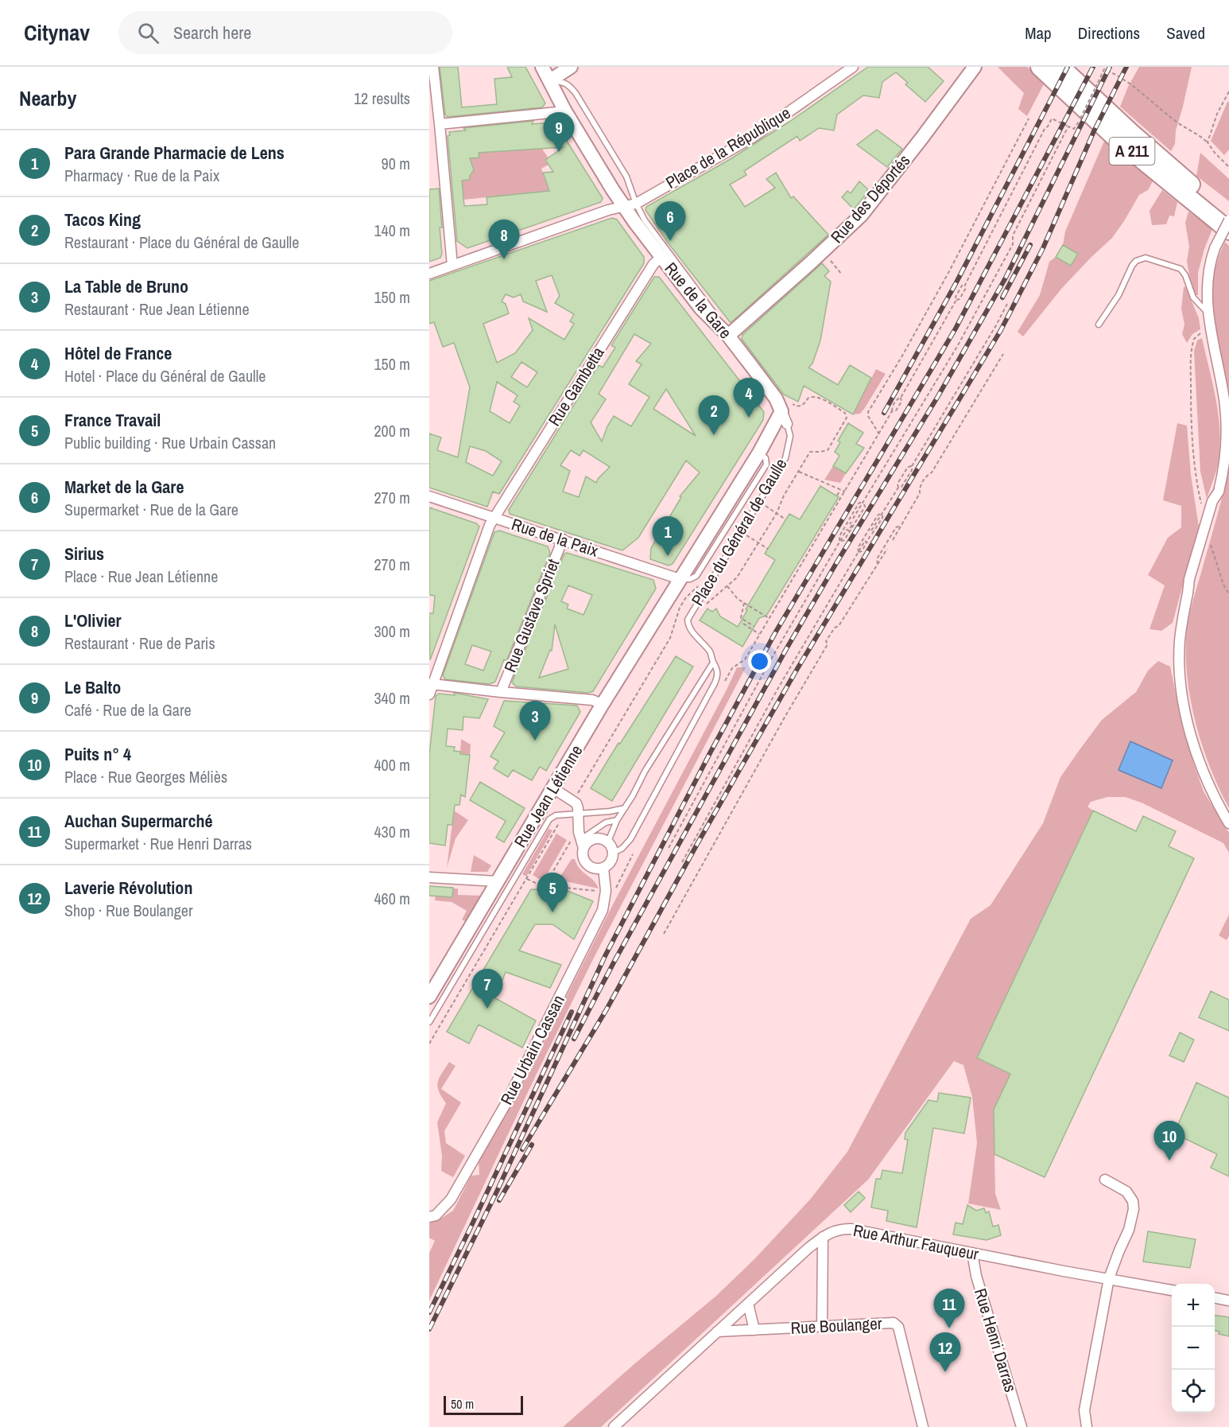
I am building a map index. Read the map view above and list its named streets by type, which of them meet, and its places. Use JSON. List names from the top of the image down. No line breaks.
{"streets":{"highway":["A 211"],"street":["Place de la République","Rue des Déportés","Rue de la Gare","Rue Gambetta","Place du Général de Gaulle","Rue de la Paix","Rue Gustave Spriet","Rue Jean Létienne","Rue Urbain Cassan","Rue Arthur Fauqueur","Rue Boulanger","Rue Henri Darras"]},"crossings":[["Place de la République","Rue de la Gare"],["Rue des Déportés","Rue de la Gare"],["Rue de la Gare","Rue Gambetta"],["Rue de la Gare","Place du Général de Gaulle"],["Rue Gambetta","Rue de la Paix"],["Place du Général de Gaulle","Rue de la Paix"],["Place du Général de Gaulle","Rue Jean Létienne"],["Rue de la Paix","Rue Gustave Spriet"],["Rue Arthur Fauqueur","Rue Boulanger"],["Rue Arthur Fauqueur","Rue Henri Darras"]],"scale_bar":"50 m","page":{"header":"Citynav","search":"Search here","nav":["Map","Directions","Saved"],"heading":["Nearby","12 results"],"pins":["9","6","8","4","2","1","3","5","7","10","11","12"],"list":[{"mark":"1","name":"Para Grande Pharmacie de Lens","note":"Pharmacy · Rue de la Paix","value":"90 m"},{"mark":"2","name":"Tacos King","note":"Restaurant · Place du Général de Gaulle","value":"140 m"},{"mark":"3","name":"La Table de Bruno","note":"Restaurant · Rue Jean Létienne","value":"150 m"},{"mark":"4","name":"Hôtel de France","note":"Hotel · Place du Général de Gaulle","value":"150 m"},{"mark":"5","name":"France Travail","note":"Public building · Rue Urbain Cassan","value":"200 m"},{"mark":"6","name":"Market de la Gare","note":"Supermarket · Rue de la Gare","value":"270 m"},{"mark":"7","name":"Sirius","note":"Place · Rue Jean Létienne","value":"270 m"},{"mark":"8","name":"L'Olivier","note":"Restaurant · Rue de Paris","value":"300 m"},{"mark":"9","name":"Le Balto","note":"Café · Rue de la Gare","value":"340 m"},{"mark":"10","name":"Puits n° 4","note":"Place · Rue Georges Méliès","value":"400 m"},{"mark":"11","name":"Auchan Supermarché","note":"Supermarket · Rue Henri Darras","value":"430 m"},{"mark":"12","name":"Laverie Révolution","note":"Shop · Rue Boulanger","value":"460 m"}],"map_buttons":["+","−"],"scale":"50 m"}}
